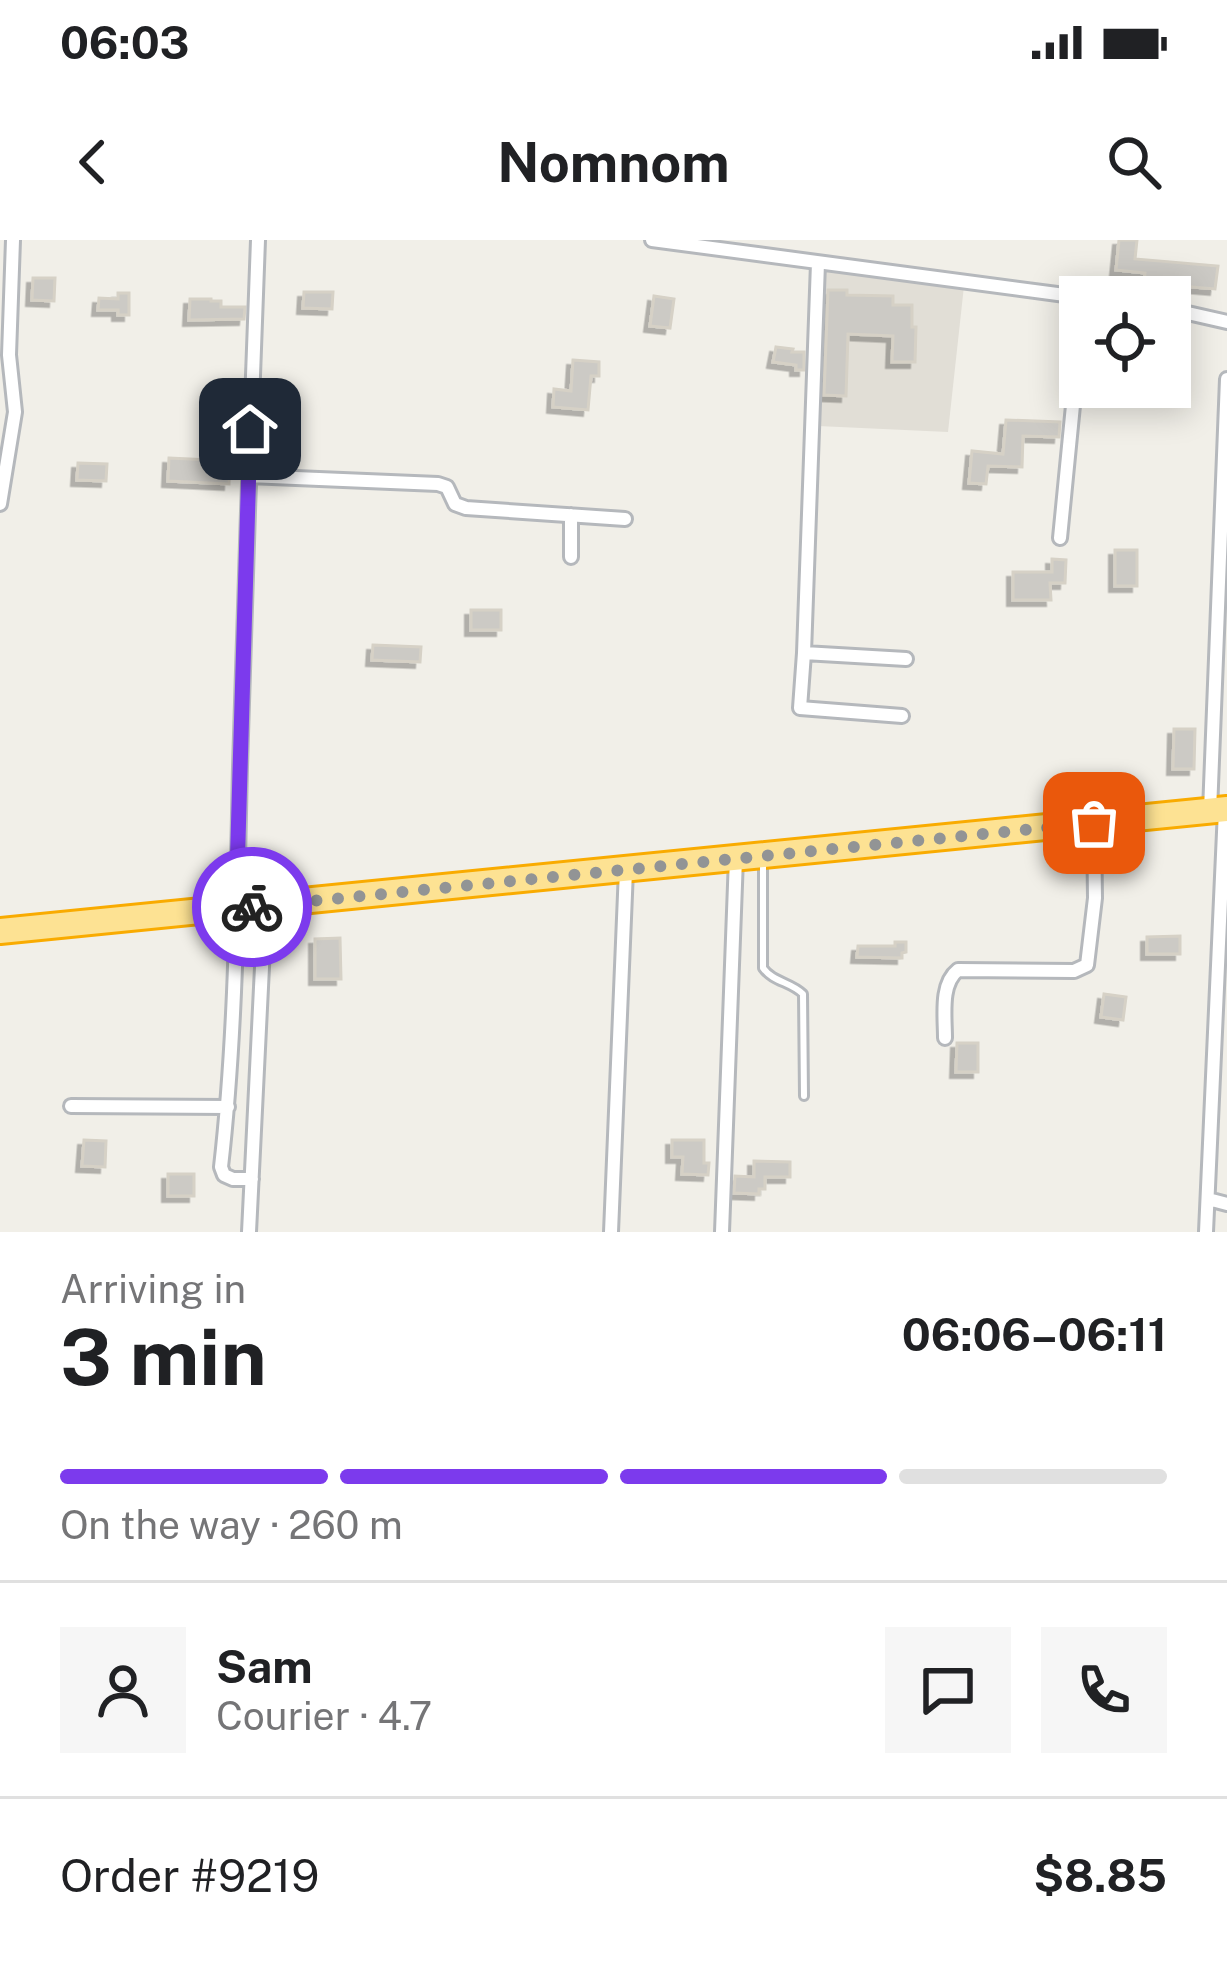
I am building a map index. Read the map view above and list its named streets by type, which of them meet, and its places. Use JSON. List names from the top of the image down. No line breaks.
{"page":{"status":"06:03","header":"Nomnom","heading":["3 min","Arriving in","06:06–06:11"],"panel":["Sam","Courier · 4.7","Order #9219","$8.85"],"bar":"On the way · 260 m"}}
